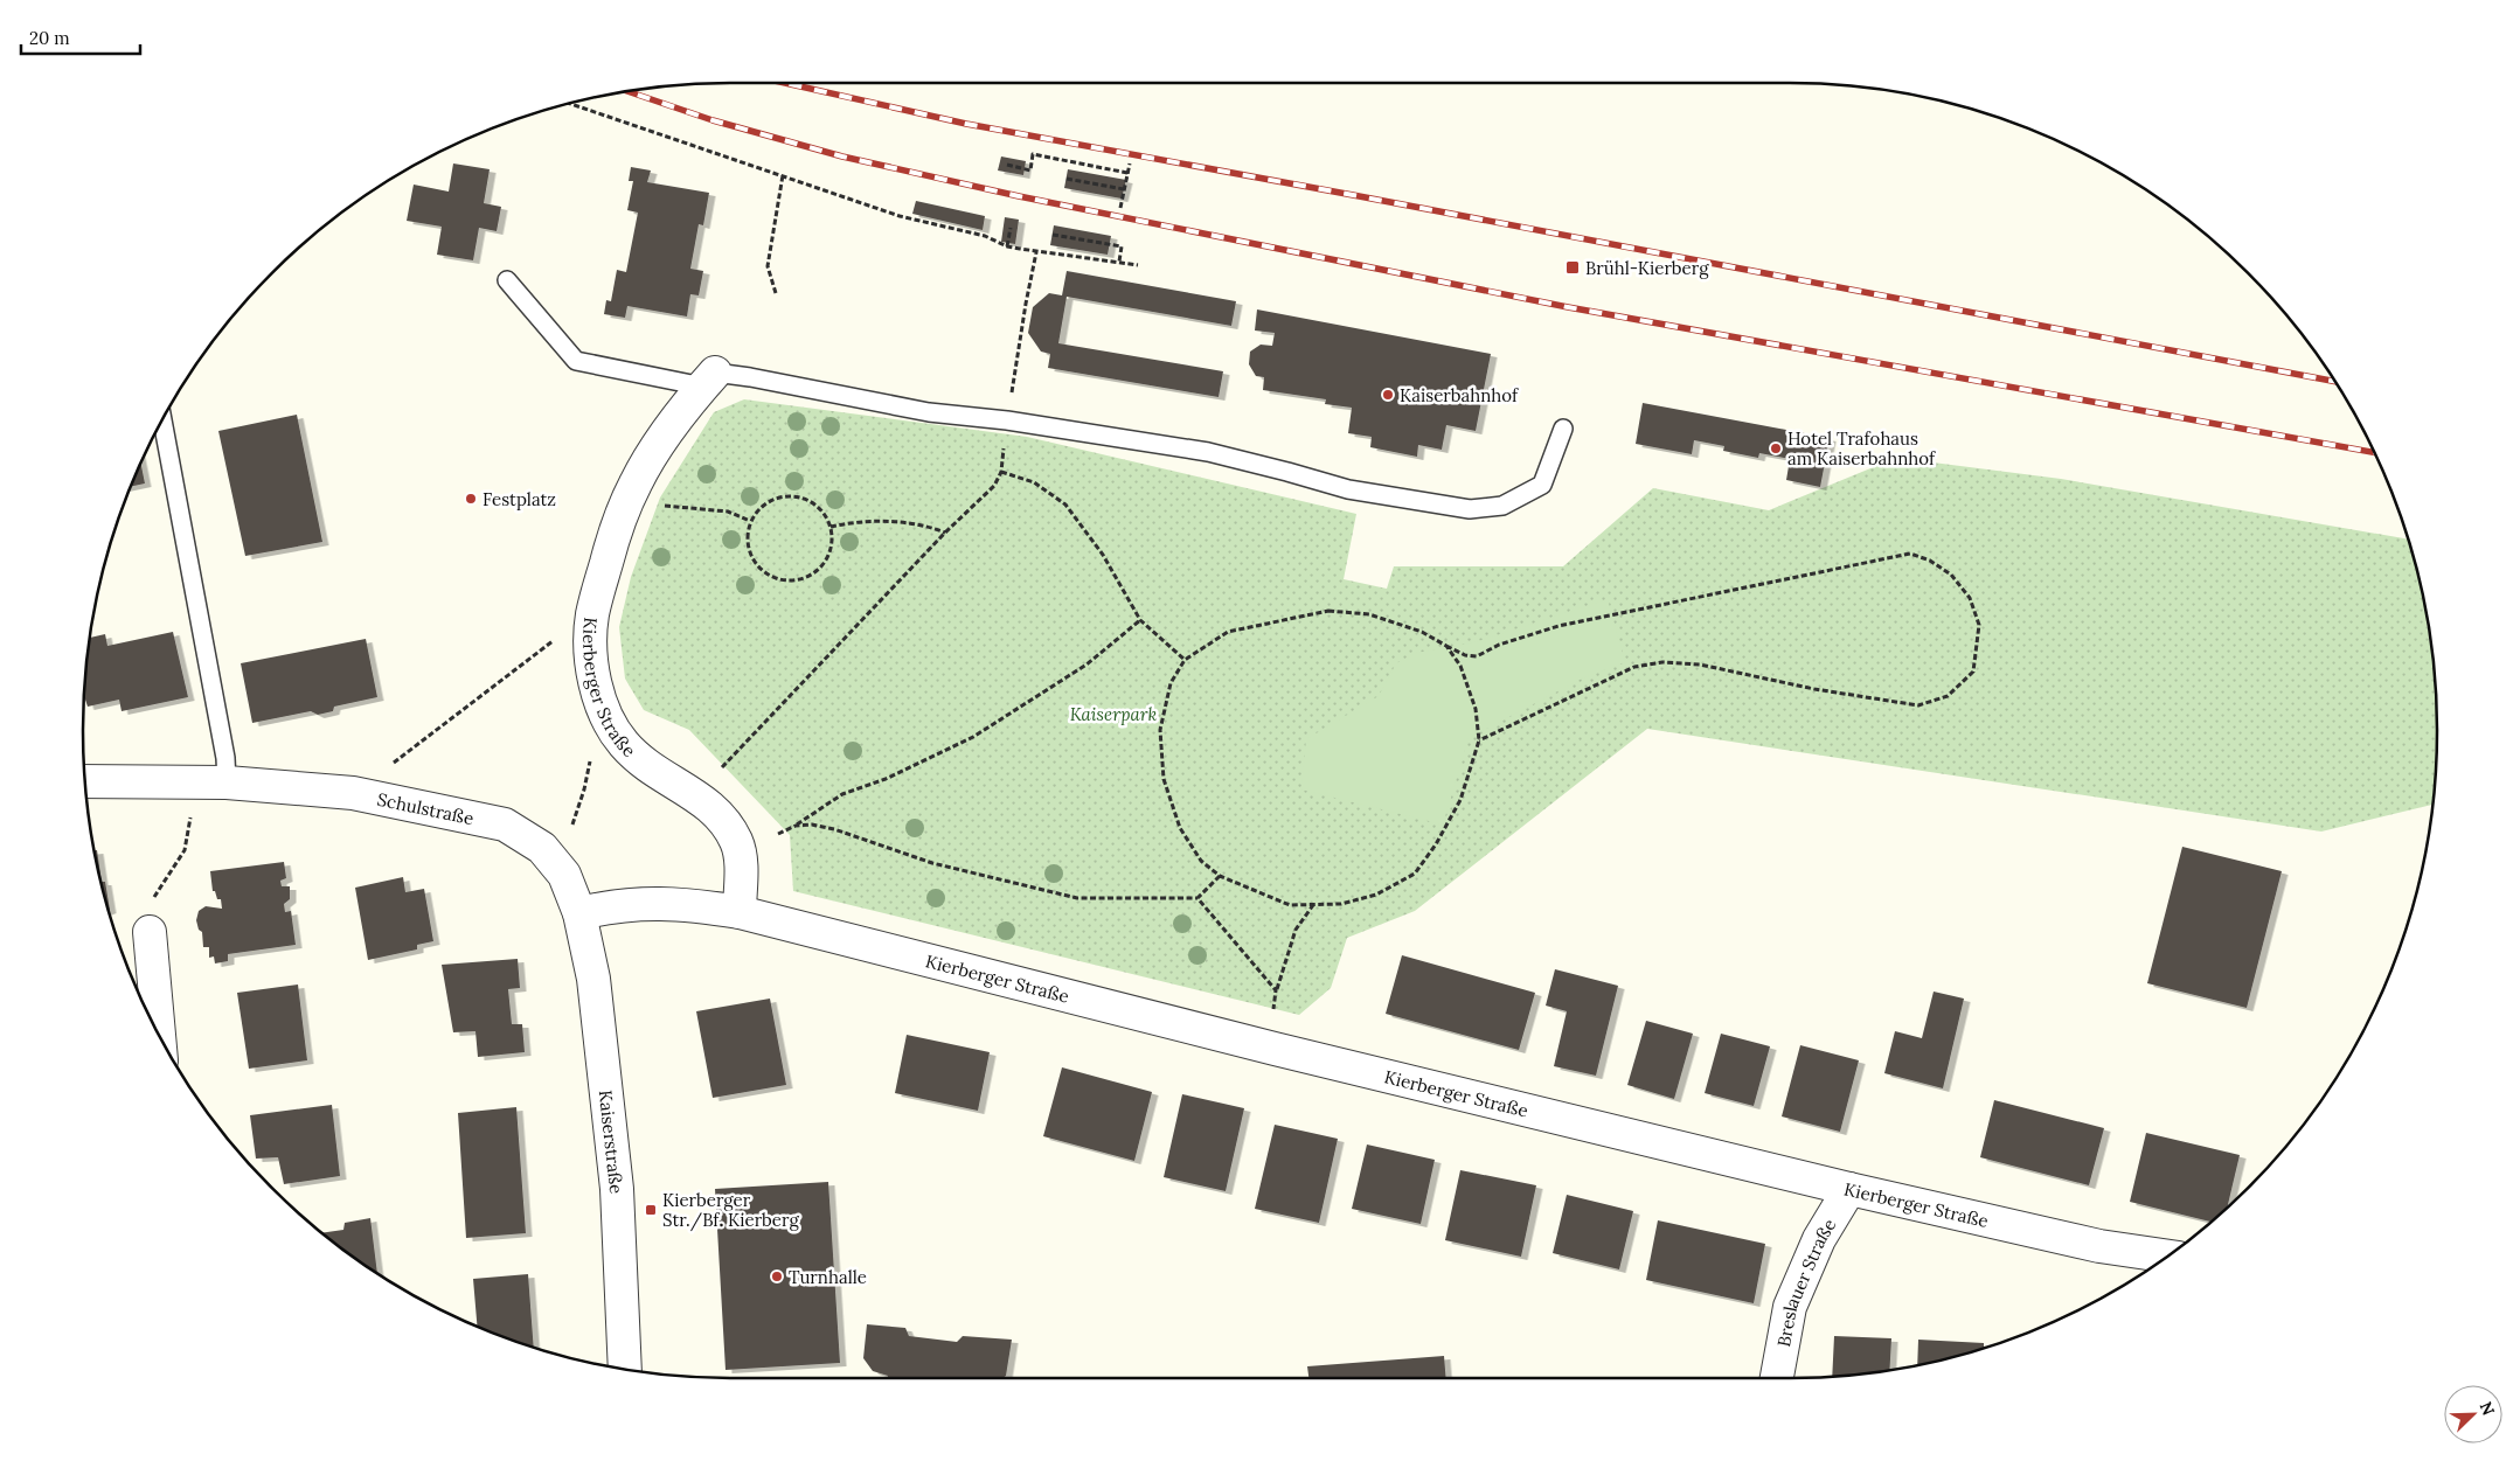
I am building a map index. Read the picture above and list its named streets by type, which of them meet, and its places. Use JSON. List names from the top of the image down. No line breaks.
{"streets":{"street":["Kierberger Straße","Schulstraße","Kaiserstraße","Breslauer Straße"]},"crossings":[["Kierberger Straße","Schulstraße"],["Kierberger Straße","Kaiserstraße"],["Kierberger Straße","Breslauer Straße"],["Schulstraße","Kaiserstraße"]],"parks":["Kaiserpark"],"places":{"transit":["Brühl-Kierberg","Kierberger Str./Bf. Kierberg"],"other":["Kaiserbahnhof","Hotel Trafohaus am Kaiserbahnhof","Festplatz","Turnhalle"]},"scale_bar":"20 m","north":"top right"}
